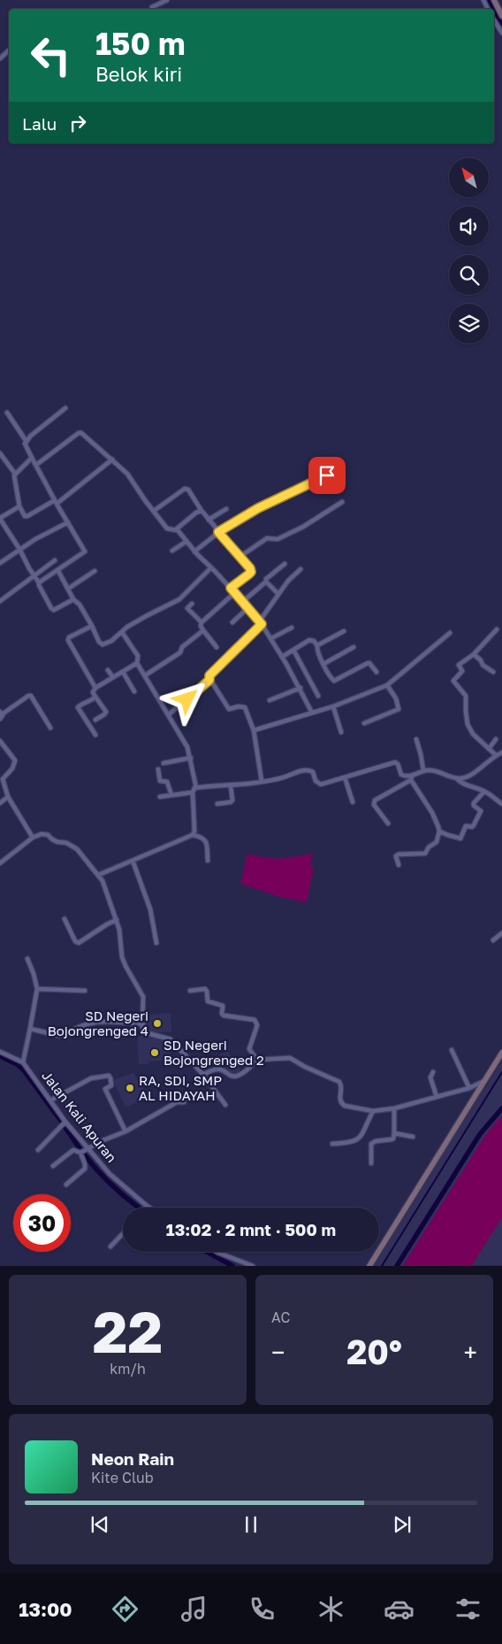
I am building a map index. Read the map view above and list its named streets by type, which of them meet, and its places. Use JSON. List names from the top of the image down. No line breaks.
{"streets":{"street":["Jalan Kali Apuran"]},"places":["SD Negeri Bojongrenged 4","SD Negeri Bojongrenged 2","RA, SDI, SMP AL HIDAYAH"],"north":"top left","page":{"turn":["150 m","Belok kiri"],"then":"Lalu","limit":"30","trip":"13:02 · 2 mnt · 500 m","tile":[["22","km/h"],"AC"],"heat":["−","20°","+"],"song":["Neon Rain","Kite Club"],"tabs":"13:00"}}
